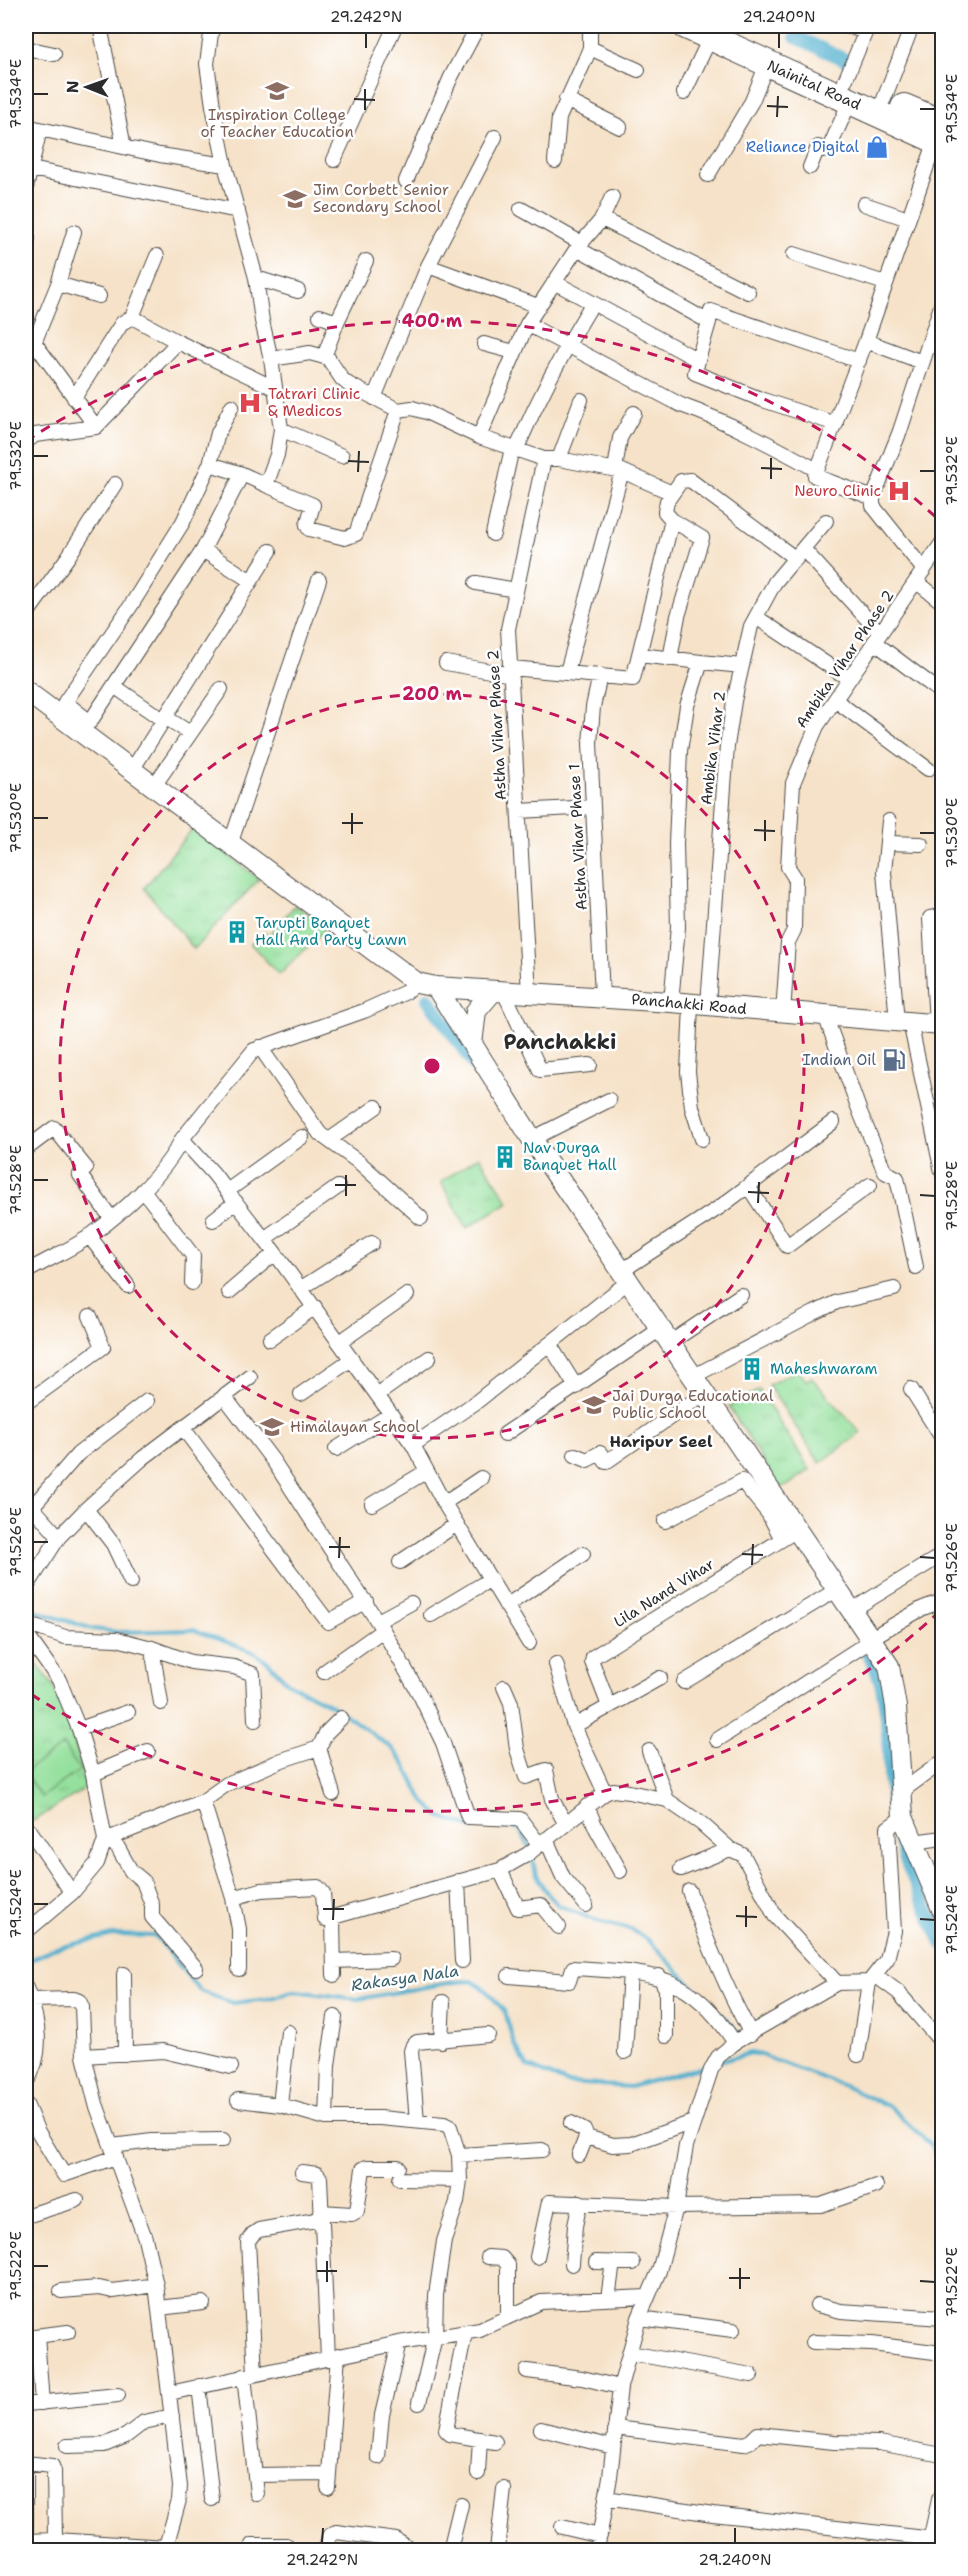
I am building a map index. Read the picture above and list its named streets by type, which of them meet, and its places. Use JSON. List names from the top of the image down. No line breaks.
{"streets":{"highway":["Nainital Road"],"main road":["Panchakki Road"],"street":["Ambika Vihar Phase 2","Astha Vihar Phase 2","Ambika Vihar 2","Astha Vihar Phase 1","Lila Nand Vihar"]},"crossings":[["Ambika Vihar Phase 2","Panchakki Road"],["Astha Vihar Phase 2","Panchakki Road"],["Ambika Vihar 2","Panchakki Road"],["Astha Vihar Phase 1","Panchakki Road"]],"districts":["Panchakki","Haripur Seel"],"water":["Rakasya Nala"],"places":{"school or university":["Inspiration College of Teacher Education","Jim Corbett Senior Secondary School","Jai Durga Educational Public School","Himalayan School"],"shop":["Reliance Digital"],"hospital":["Tatrari Clinic & Medicos","Neuro Clinic"],"building":["Tarupti Banquet Hall And Party Lawn","Nav Durga Banquet Hall","Maheshwaram"],"fuel station":["Indian Oil"]},"north":"left","coordinates":["29.242°N","29.240°N","79.534°E","79.532°E","79.530°E","79.528°E","79.526°E","79.524°E","79.522°E"],"rings":["400 m","200 m"]}
